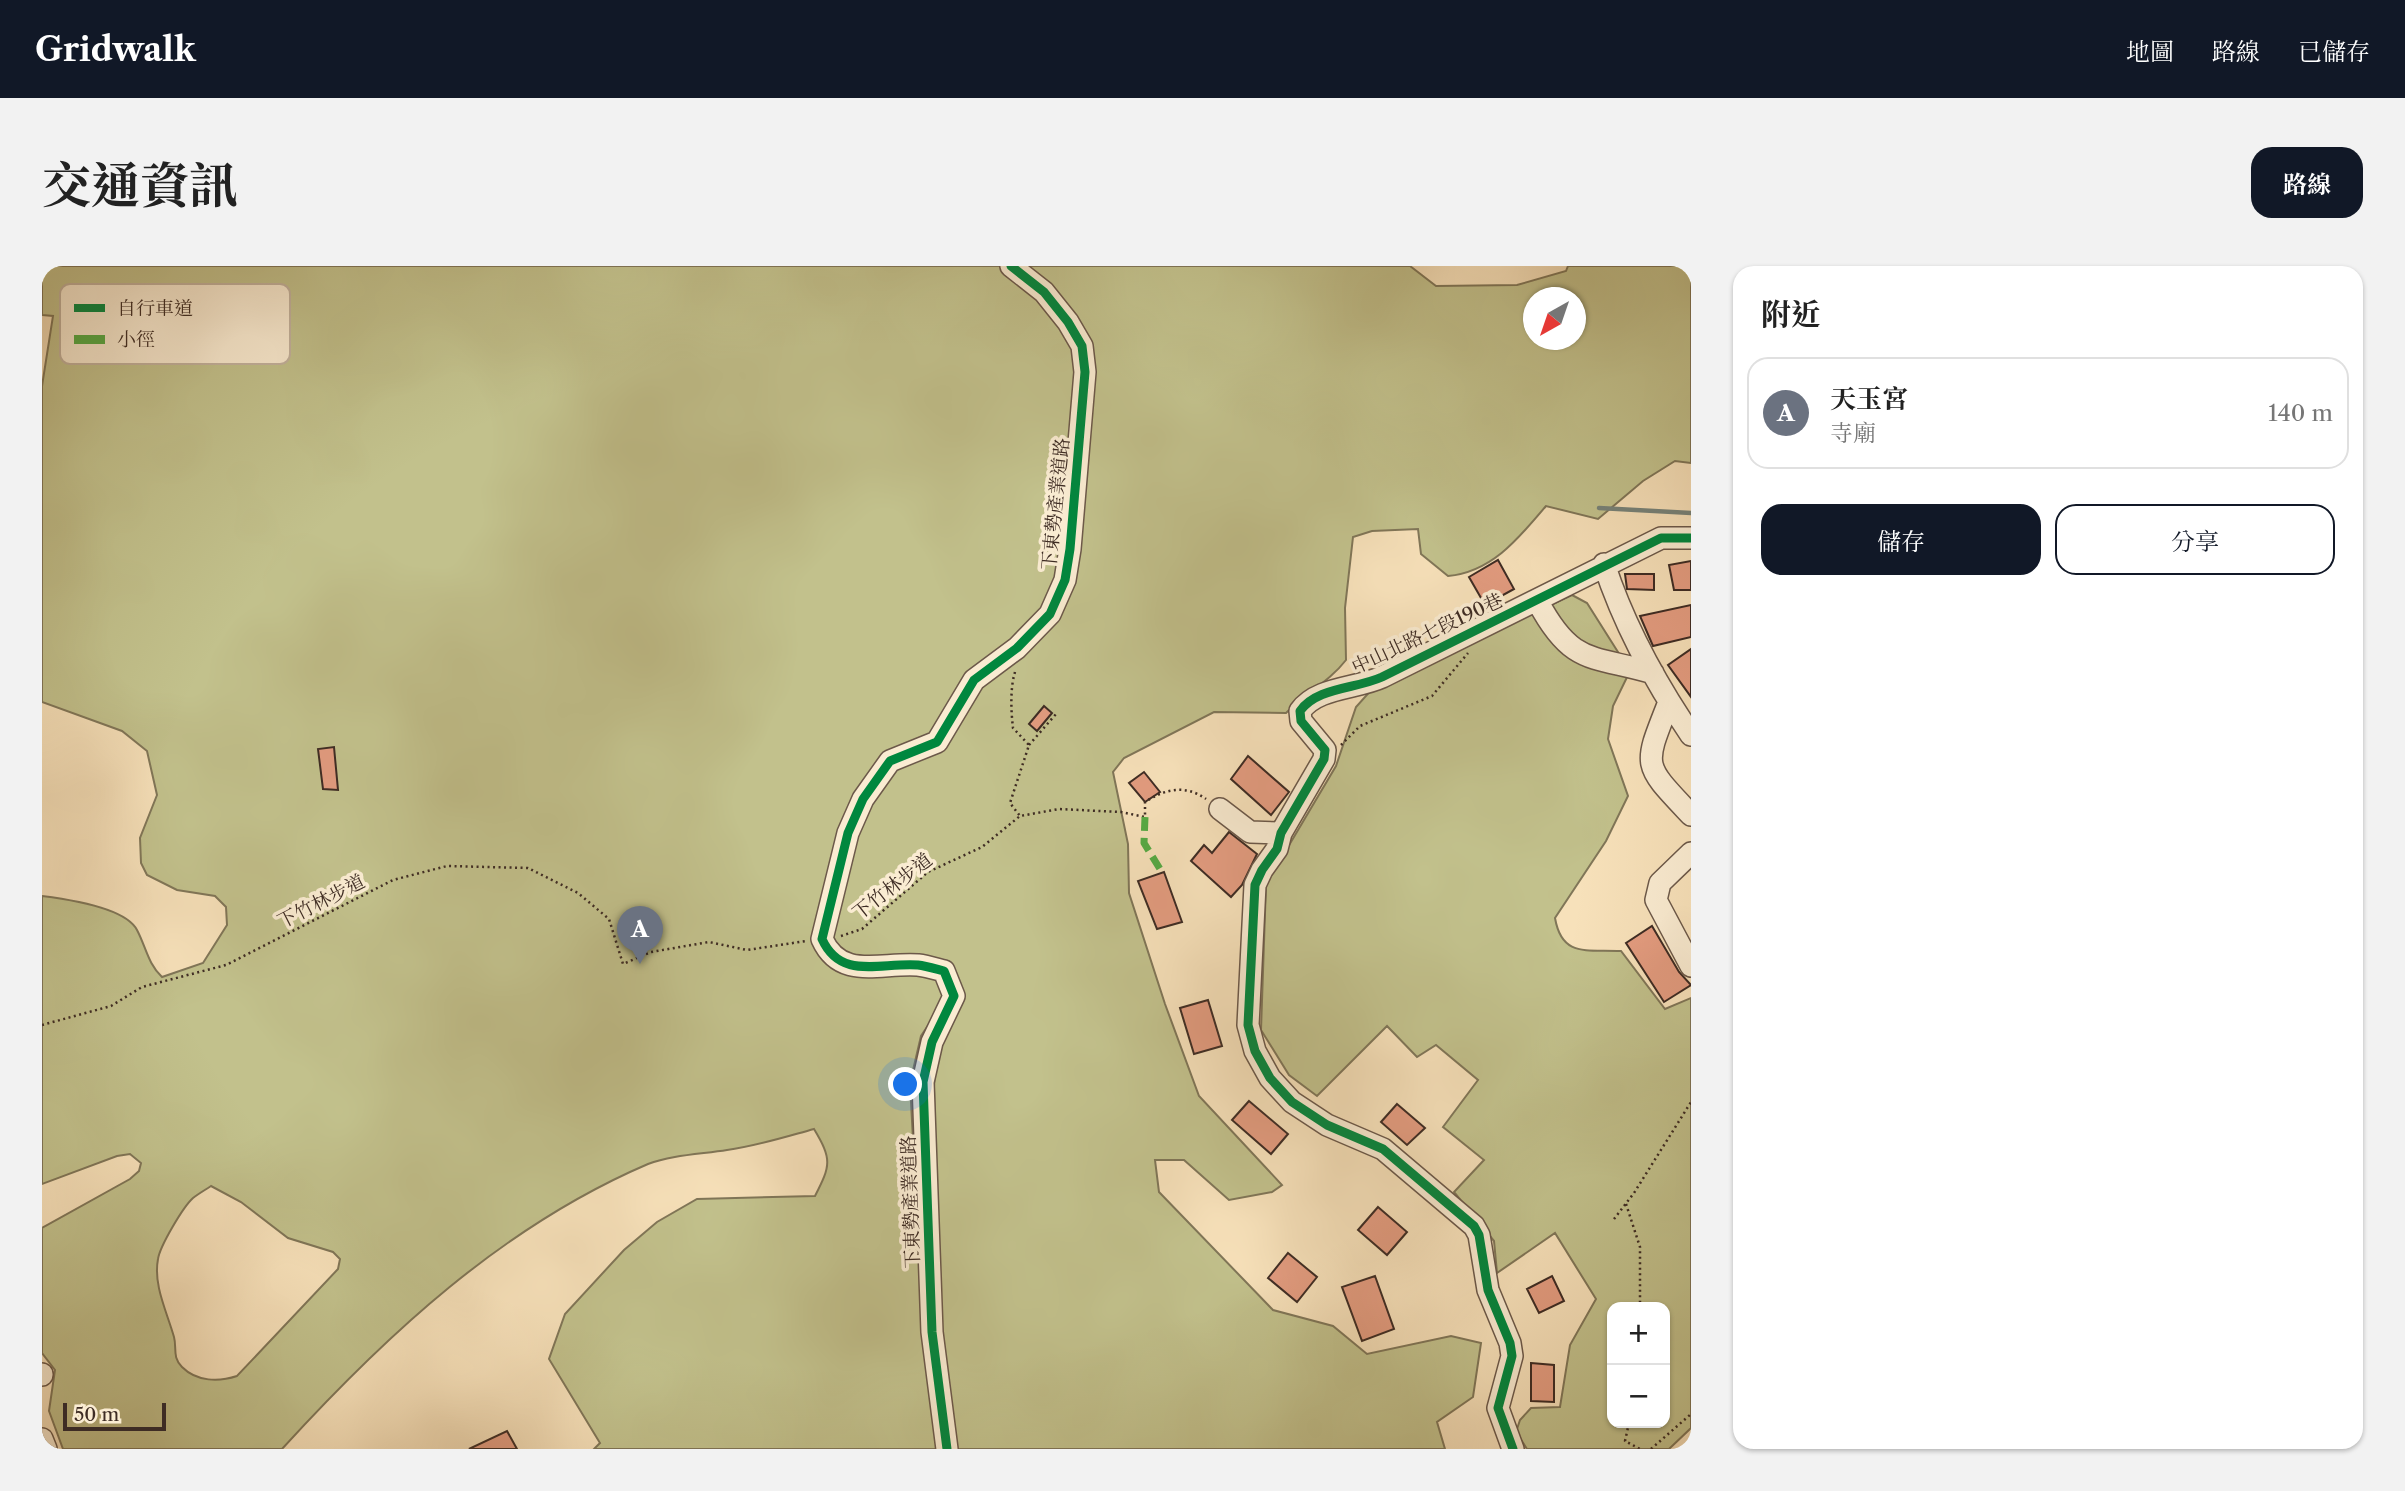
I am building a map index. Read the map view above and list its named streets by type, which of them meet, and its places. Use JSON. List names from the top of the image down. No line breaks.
{"streets":{"street":["下東勢產業道路","中山北路七段190巷"],"path":["下竹林步道"]},"crossings":[["下東勢產業道路","下竹林步道"]],"legend":["自行車道","小徑"],"scale_bar":"50 m","north":"bottom left","page":{"header":"Gridwalk","nav":["地圖","路線","已儲存"],"title":"交通資訊","buttons":["路線",["儲存","分享"]],"heading":"附近","list":[{"mark":"A","name":"天玉宮","note":"寺廟","value":"140 m"}],"pins":"A","map_buttons":["+","−"],"scale":"50 m"}}
